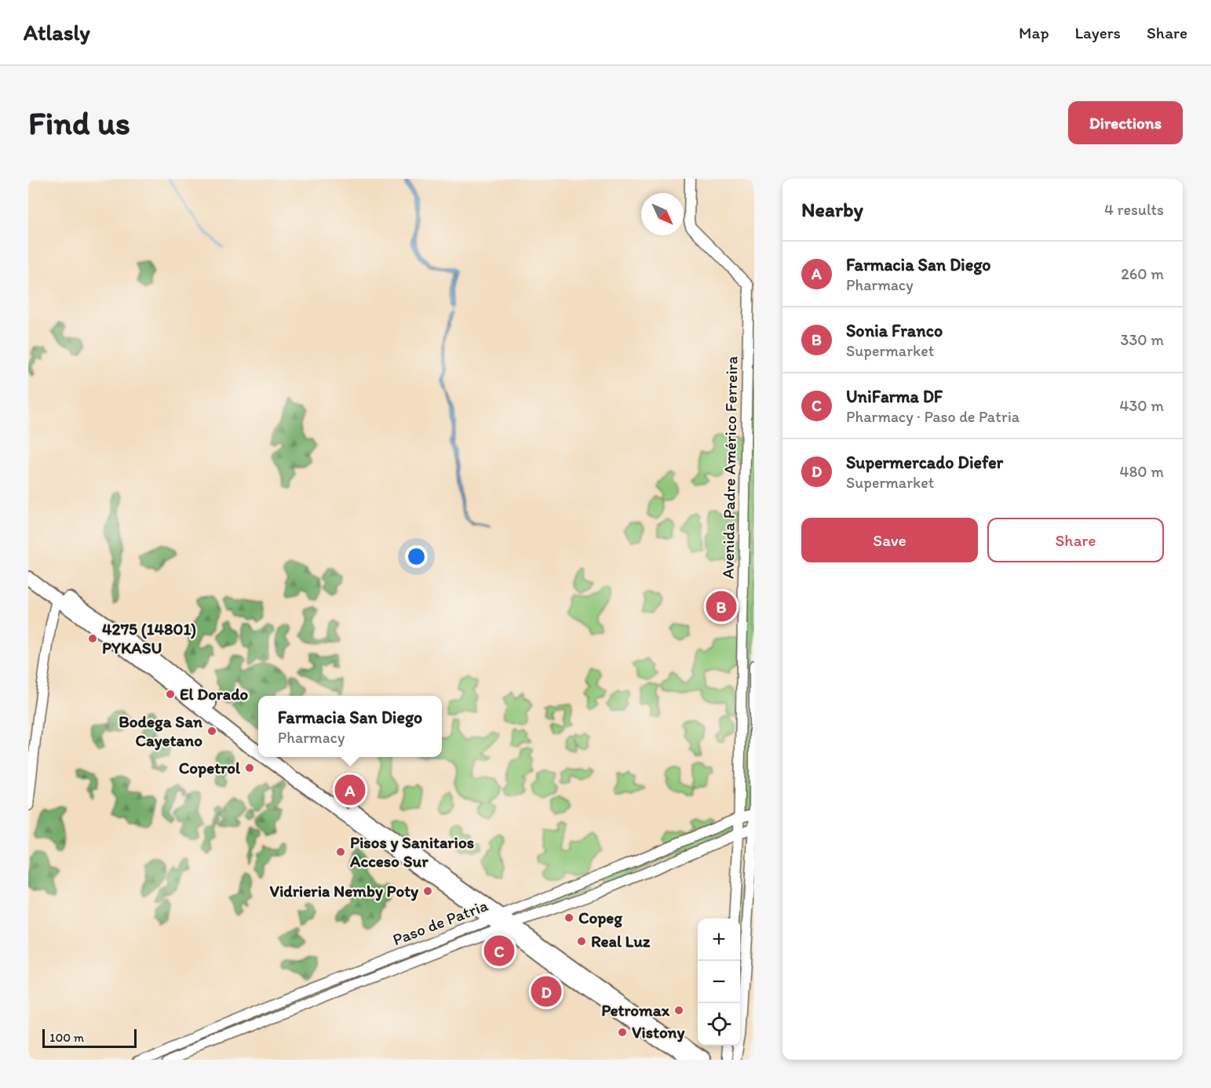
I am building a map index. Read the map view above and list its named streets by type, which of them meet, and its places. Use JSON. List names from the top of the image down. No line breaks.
{"streets":{"street":["Avenida Padre Américo Ferreira","Paso de Patria"]},"crossings":[["Avenida Padre Américo Ferreira","Paso de Patria"]],"places":["4275 (14801) PYKASU","El Dorado","Bodega San Cayetano","Copetrol","Pisos y Sanitarios Acceso Sur","Vidrieria Nemby Poty","Copeg","Real Luz","Petromax","Vistony"],"scale_bar":"100 m","north":"bottom right","page":{"header":"Atlasly","nav":["Map","Layers","Share"],"buttons":["Directions",["Save","Share"]],"title":"Find us","heading":["Nearby","4 results"],"list":[{"mark":"A","name":"Farmacia San Diego","note":"Pharmacy","value":"260 m"},{"mark":"B","name":"Sonia Franco","note":"Supermarket","value":"330 m"},{"mark":"C","name":"UniFarma DF","note":"Pharmacy · Paso de Patria","value":"430 m"},{"mark":"D","name":"Supermercado Diefer","note":"Supermarket","value":"480 m"}],"pins":["B","A","C","D"],"popup":["Farmacia San Diego","Pharmacy"],"map_buttons":["+","−"],"scale":"100 m"}}
